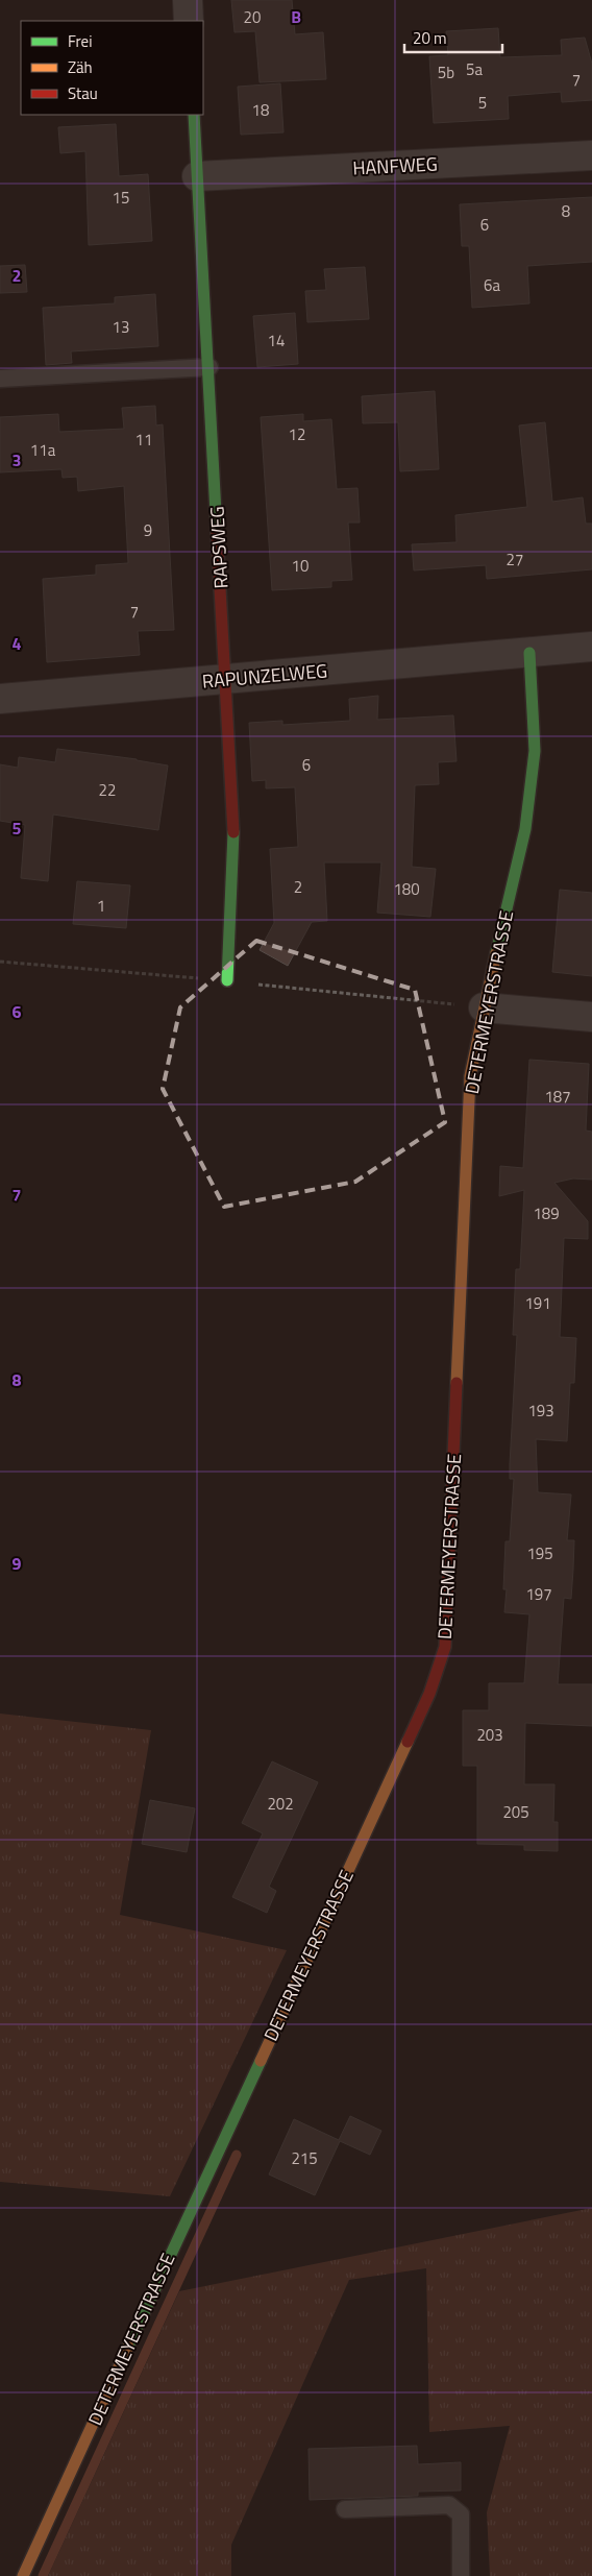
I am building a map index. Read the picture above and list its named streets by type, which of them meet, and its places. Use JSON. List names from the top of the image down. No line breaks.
{"streets":{"street":["HANFWEG","RAPSWEG","RAPUNZELWEG","DETERMEYERSTRASSE"]},"crossings":[["HANFWEG","RAPSWEG"],["RAPSWEG","RAPUNZELWEG"],["RAPUNZELWEG","DETERMEYERSTRASSE"]],"house_numbers":["20","5a","5b","7","5","18","15","8","6","6a","13","14","12","11","11a","9","27","10","7","6","22","2","180","1","187","189","191","193","195","197","203","202","205","215"],"legend":["Frei","Zäh","Stau"],"scale_bar":"20 m","grid":{"columns":["B"],"rows":["2","3","4","5","6","7","8","9"]}}
